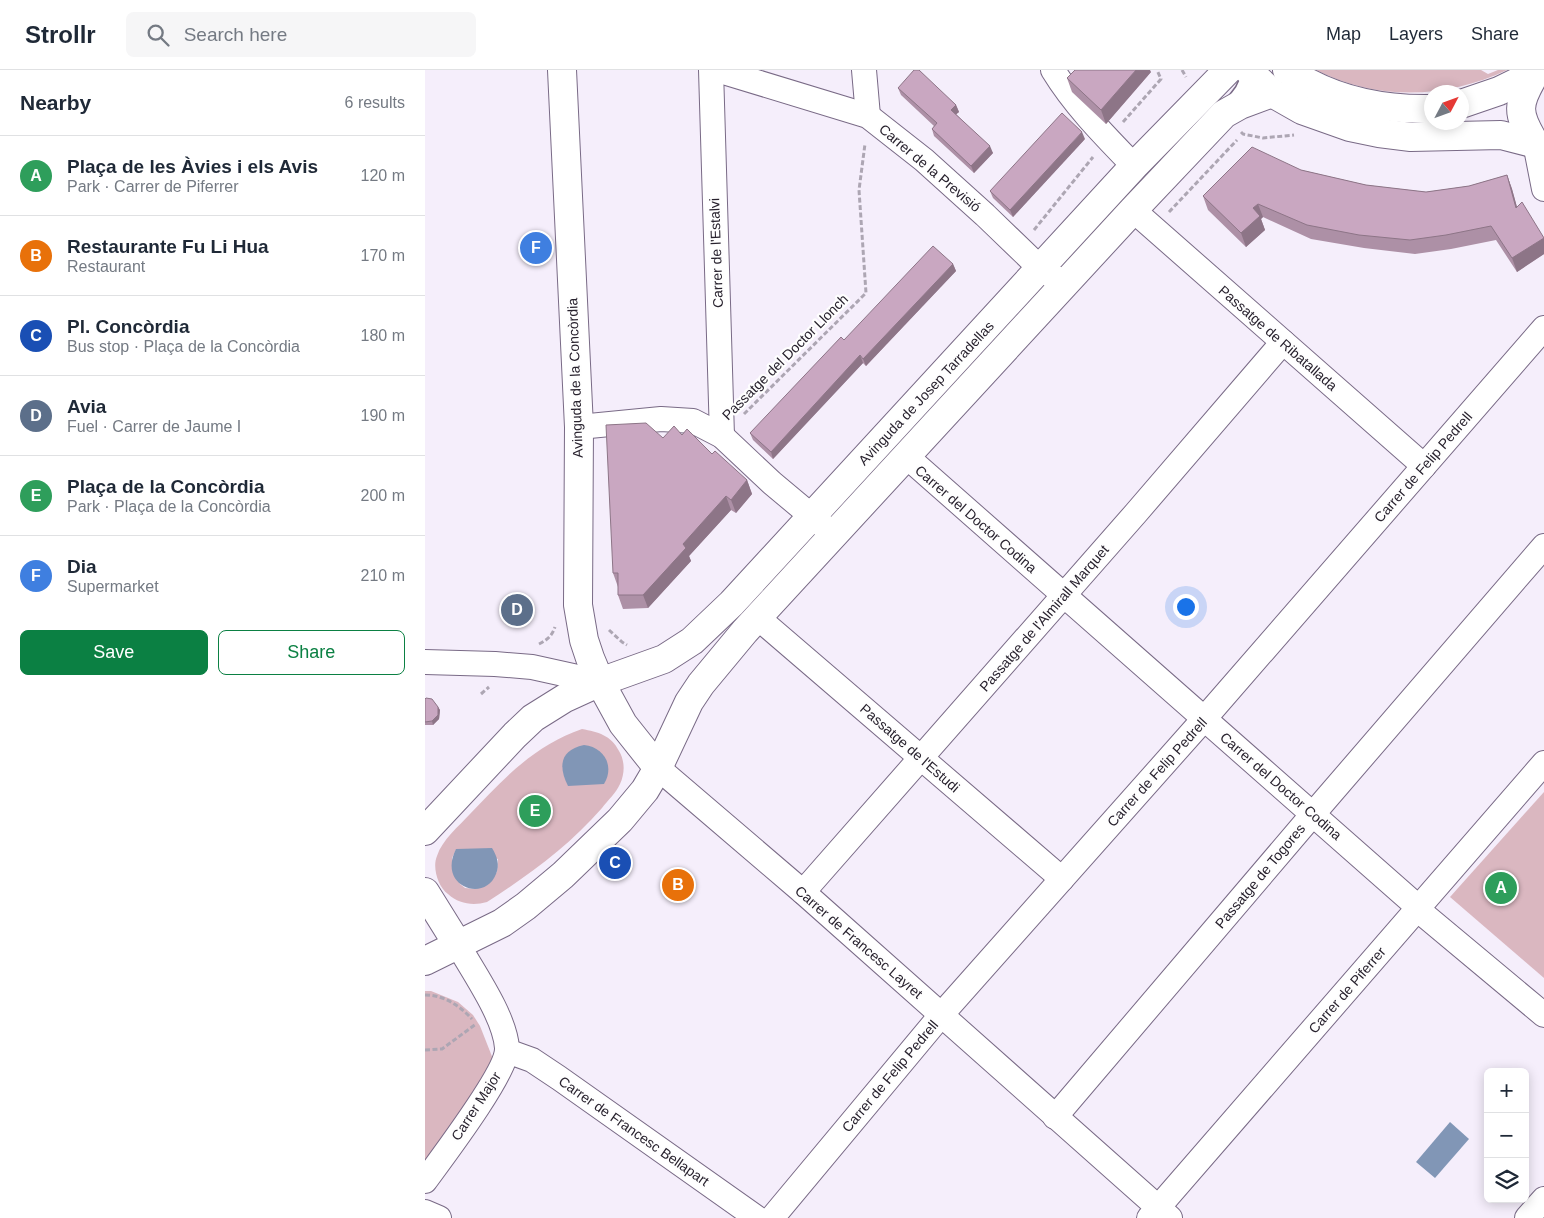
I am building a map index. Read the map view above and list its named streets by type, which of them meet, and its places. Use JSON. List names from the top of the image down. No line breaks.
{"streets":{"main road":["Avinguda de la Concòrdia","Avinguda de Josep Tarradellas"],"street":["Carrer de la Previsió","Carrer de l'Estalvi","Passatge de Ribatallada","Carrer de Felip Pedrell","Carrer del Doctor Codina","Passatge de l'Almirall Marquet","Passatge de l'Estudi","Passatge de Togores","Carrer de Francesc Layret","Carrer de Piferrer","Carrer Major","Carrer de Francesc Bellapart"],"path":["Passatge del Doctor Llonch"]},"crossings":[["Carrer de la Previsió","Passatge del Doctor Llonch"],["Carrer de la Previsió","Avinguda de Josep Tarradellas"],["Carrer de l'Estalvi","Passatge del Doctor Llonch"],["Passatge de Ribatallada","Avinguda de Josep Tarradellas"],["Passatge de Ribatallada","Carrer de Felip Pedrell"],["Passatge de Ribatallada","Passatge de l'Almirall Marquet"],["Avinguda de la Concòrdia","Avinguda de Josep Tarradellas"],["Avinguda de la Concòrdia","Carrer de Francesc Layret"],["Avinguda de Josep Tarradellas","Carrer del Doctor Codina"],["Avinguda de Josep Tarradellas","Passatge de l'Estudi"],["Avinguda de Josep Tarradellas","Carrer de Francesc Layret"],["Carrer de Felip Pedrell","Carrer del Doctor Codina"],["Carrer de Felip Pedrell","Passatge de l'Estudi"],["Carrer de Felip Pedrell","Carrer de Francesc Layret"],["Carrer del Doctor Codina","Passatge de l'Almirall Marquet"],["Carrer del Doctor Codina","Passatge de Togores"],["Carrer del Doctor Codina","Carrer de Piferrer"],["Passatge de l'Almirall Marquet","Passatge de l'Estudi"],["Passatge de l'Almirall Marquet","Carrer de Francesc Layret"],["Passatge de Togores","Carrer de Francesc Layret"],["Carrer de Francesc Layret","Carrer de Piferrer"],["Carrer Major","Carrer de Francesc Bellapart"]],"north":"top right","page":{"header":"Strollr","search":"Search here","nav":["Map","Layers","Share"],"heading":["Nearby","6 results"],"list":[{"mark":"A","name":"Plaça de les Àvies i els Avis","note":"Park · Carrer de Piferrer","value":"120 m"},{"mark":"B","name":"Restaurante Fu Li Hua","note":"Restaurant","value":"170 m"},{"mark":"C","name":"Pl. Concòrdia","note":"Bus stop · Plaça de la Concòrdia","value":"180 m"},{"mark":"D","name":"Avia","note":"Fuel · Carrer de Jaume I","value":"190 m"},{"mark":"E","name":"Plaça de la Concòrdia","note":"Park · Plaça de la Concòrdia","value":"200 m"},{"mark":"F","name":"Dia","note":"Supermarket","value":"210 m"}],"pins":["F","D","E","C","B","A"],"buttons":["Save","Share"],"map_buttons":["+","−"]}}
